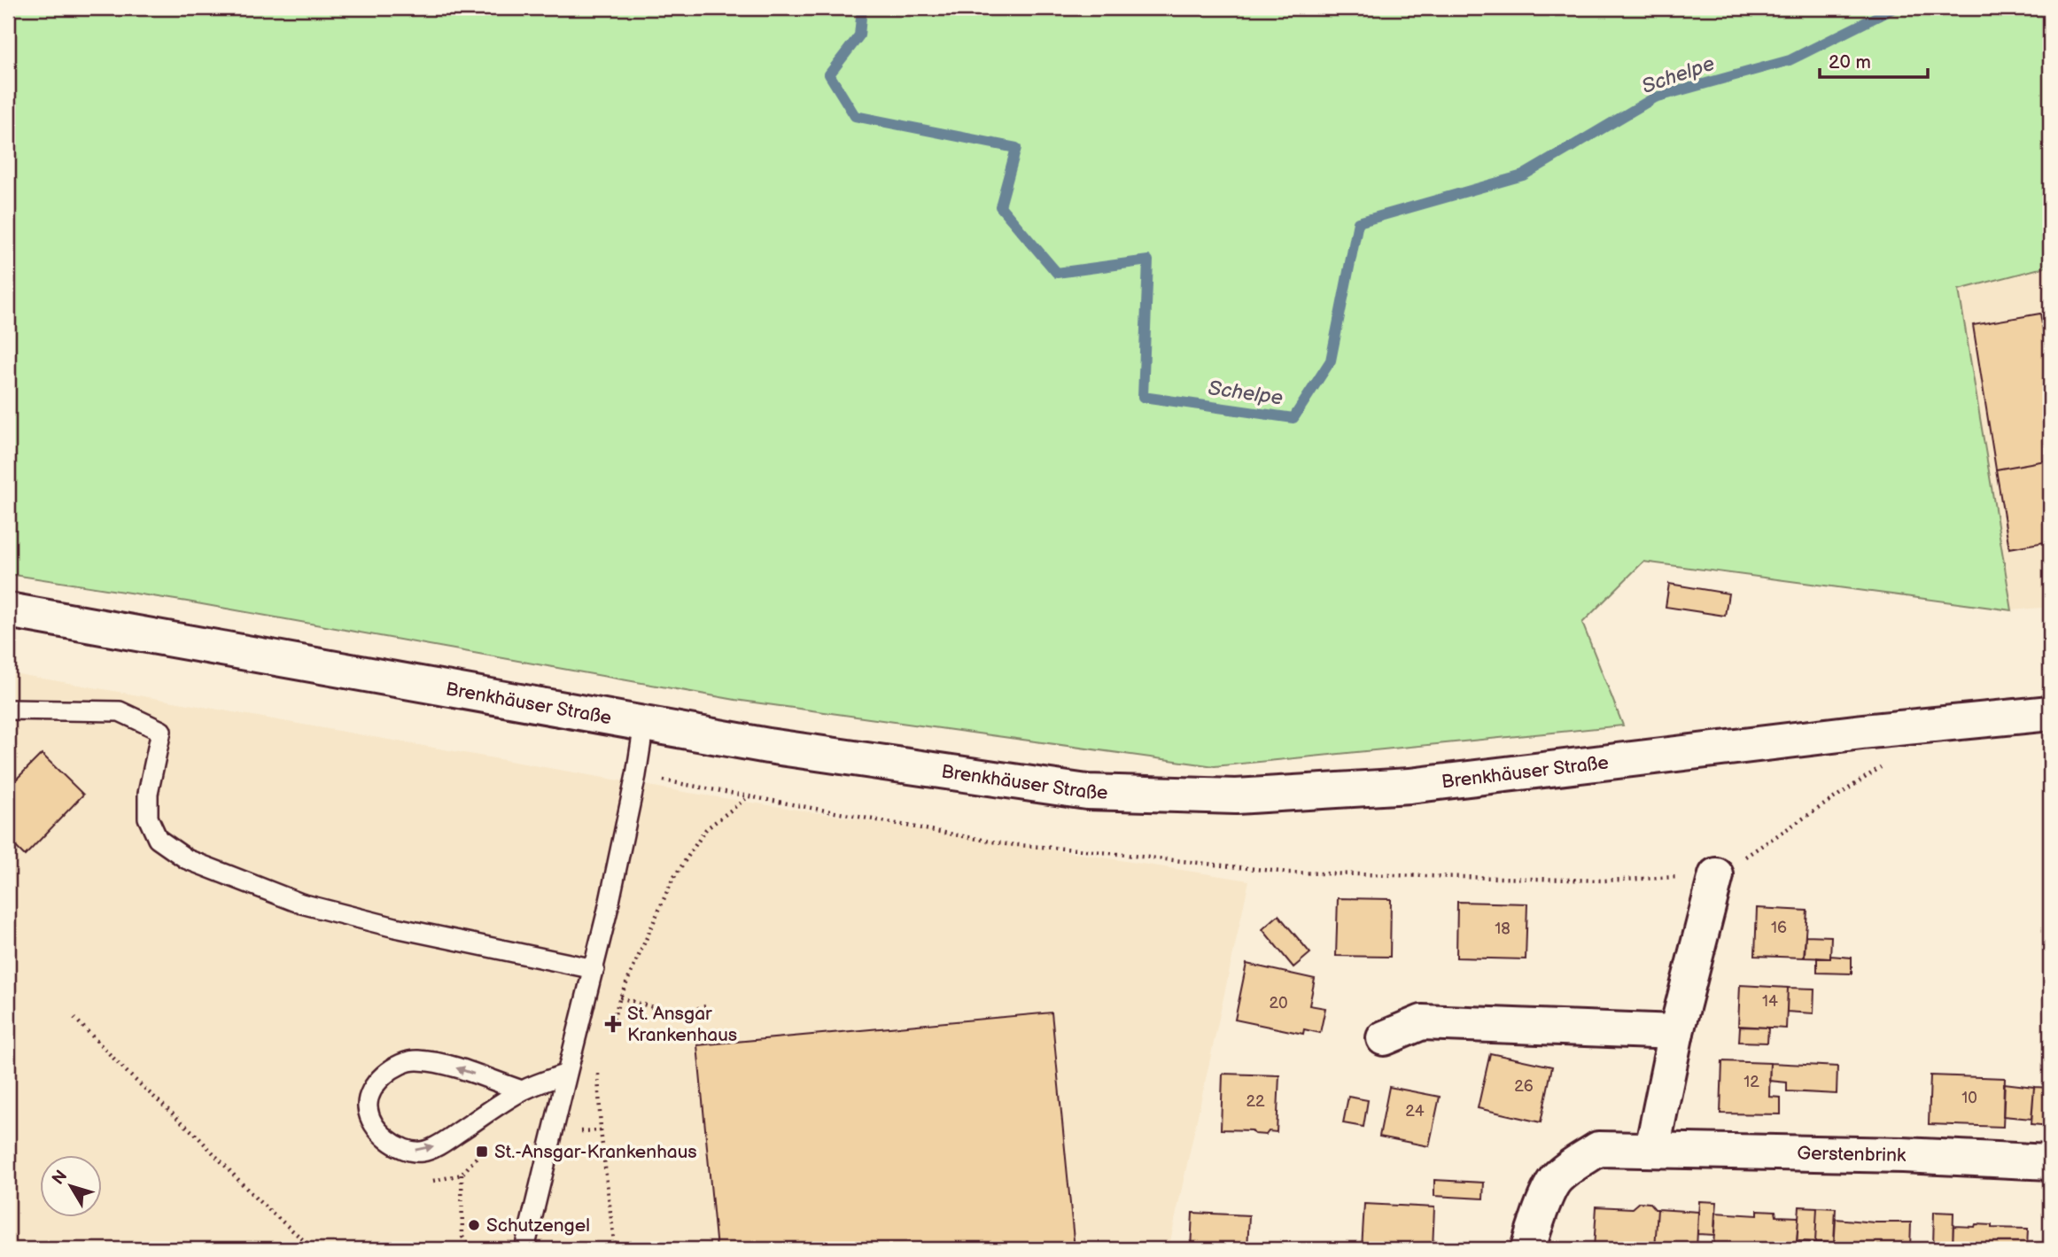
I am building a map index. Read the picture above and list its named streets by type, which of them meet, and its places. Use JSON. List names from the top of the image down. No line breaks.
{"streets":{"main road":["Brenkhäuser Straße","Gerstenbrink"]},"water":["Schelpe"],"places":{"health":["St. Ansgar Krankenhaus"],"transit":["St.-Ansgar-Krankenhaus"],"other":["Schutzengel"]},"house_numbers":["16","18","14","20","12","26","10","22","24"],"scale_bar":"20 m","north":"top left"}
